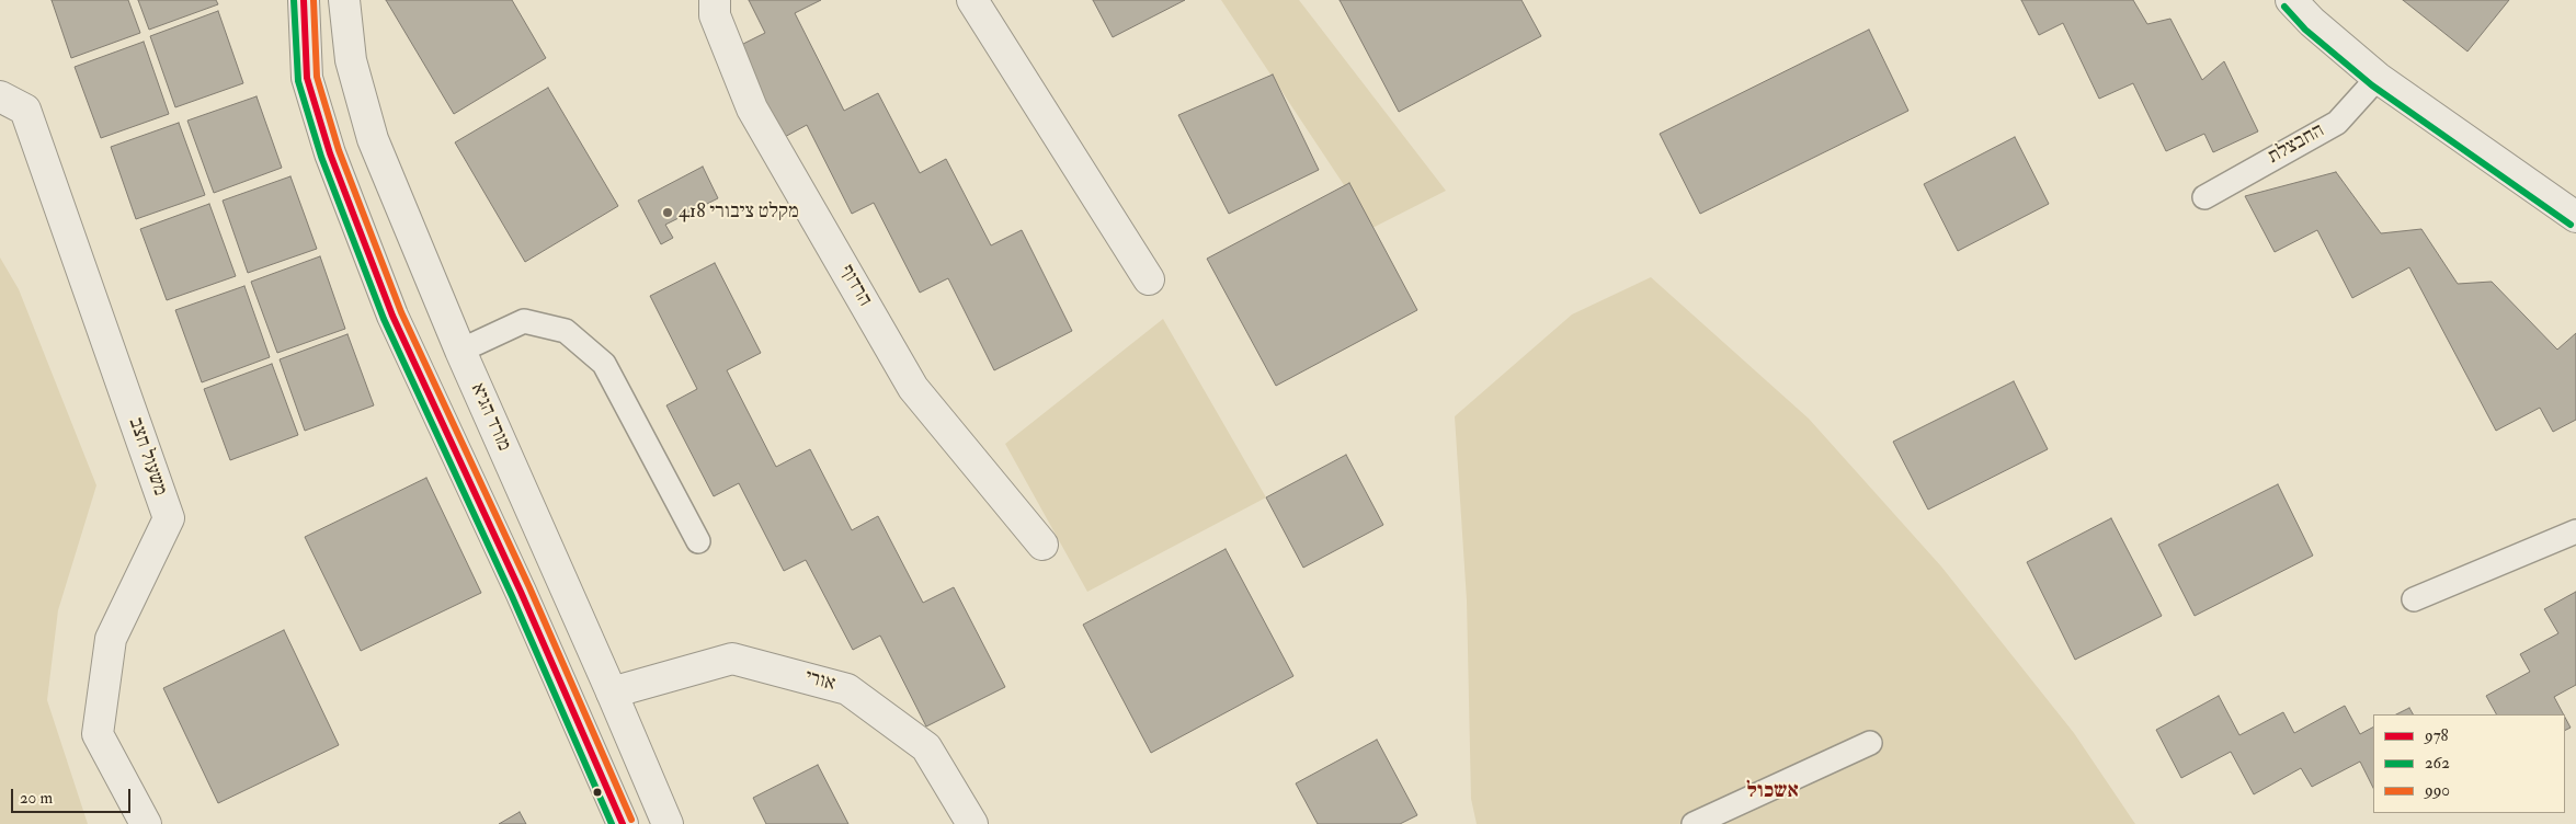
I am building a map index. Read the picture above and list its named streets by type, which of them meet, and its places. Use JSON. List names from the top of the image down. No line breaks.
{"streets":{"street":["הרדוף","מורד הגיא","משעול חצב","אורי"],"lane":["החבצלת"]},"crossings":[["מורד הגיא","אורי"]],"districts":["אשכול"],"places":["מקלט ציבורי 418"],"lines":["transit line 978","transit line 262","transit line 990"],"legend":["978","262","990"],"scale_bar":"20 m"}
